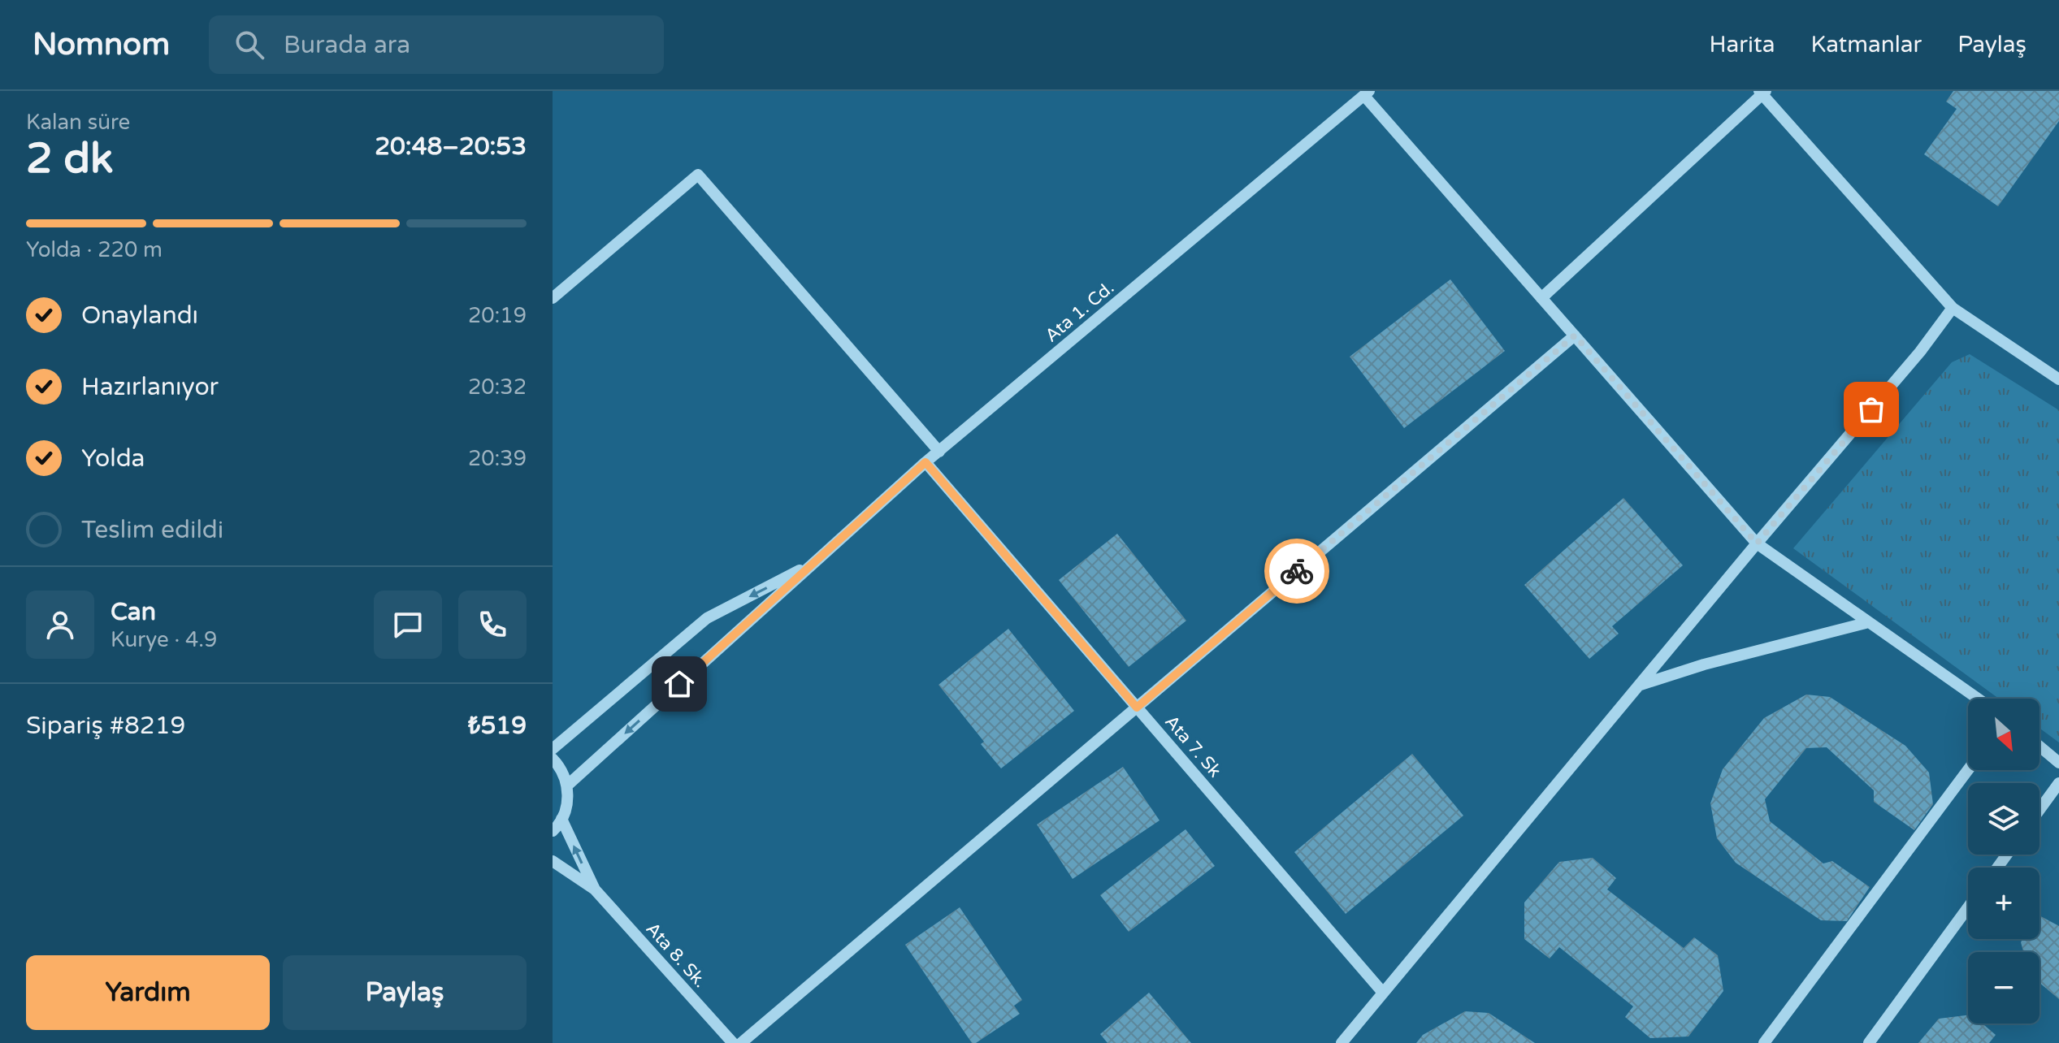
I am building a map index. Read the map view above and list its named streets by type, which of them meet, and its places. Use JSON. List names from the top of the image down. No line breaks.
{"streets":{"street":["Ata 1. Cd.","Ata 7. Sk","Ata 8. Sk."]},"crossings":[["Ata 1. Cd.","Ata 7. Sk"]],"one_way":["Ata 1. Cd."],"north":"bottom right","page":{"header":"Nomnom","search":"Burada ara","nav":["Harita","Katmanlar","Paylaş"],"heading":["2 dk","Kalan süre","20:48–20:53"],"panel":["Can","Kurye · 4.9","Sipariş #8219","₺519"],"bar":"Yolda · 220 m","list":[["Onaylandı","20:19"],["Hazırlanıyor","20:32"],["Yolda","20:39"],"Teslim edildi"],"map_buttons":["+","−"],"buttons":["Yardım","Paylaş"]}}
